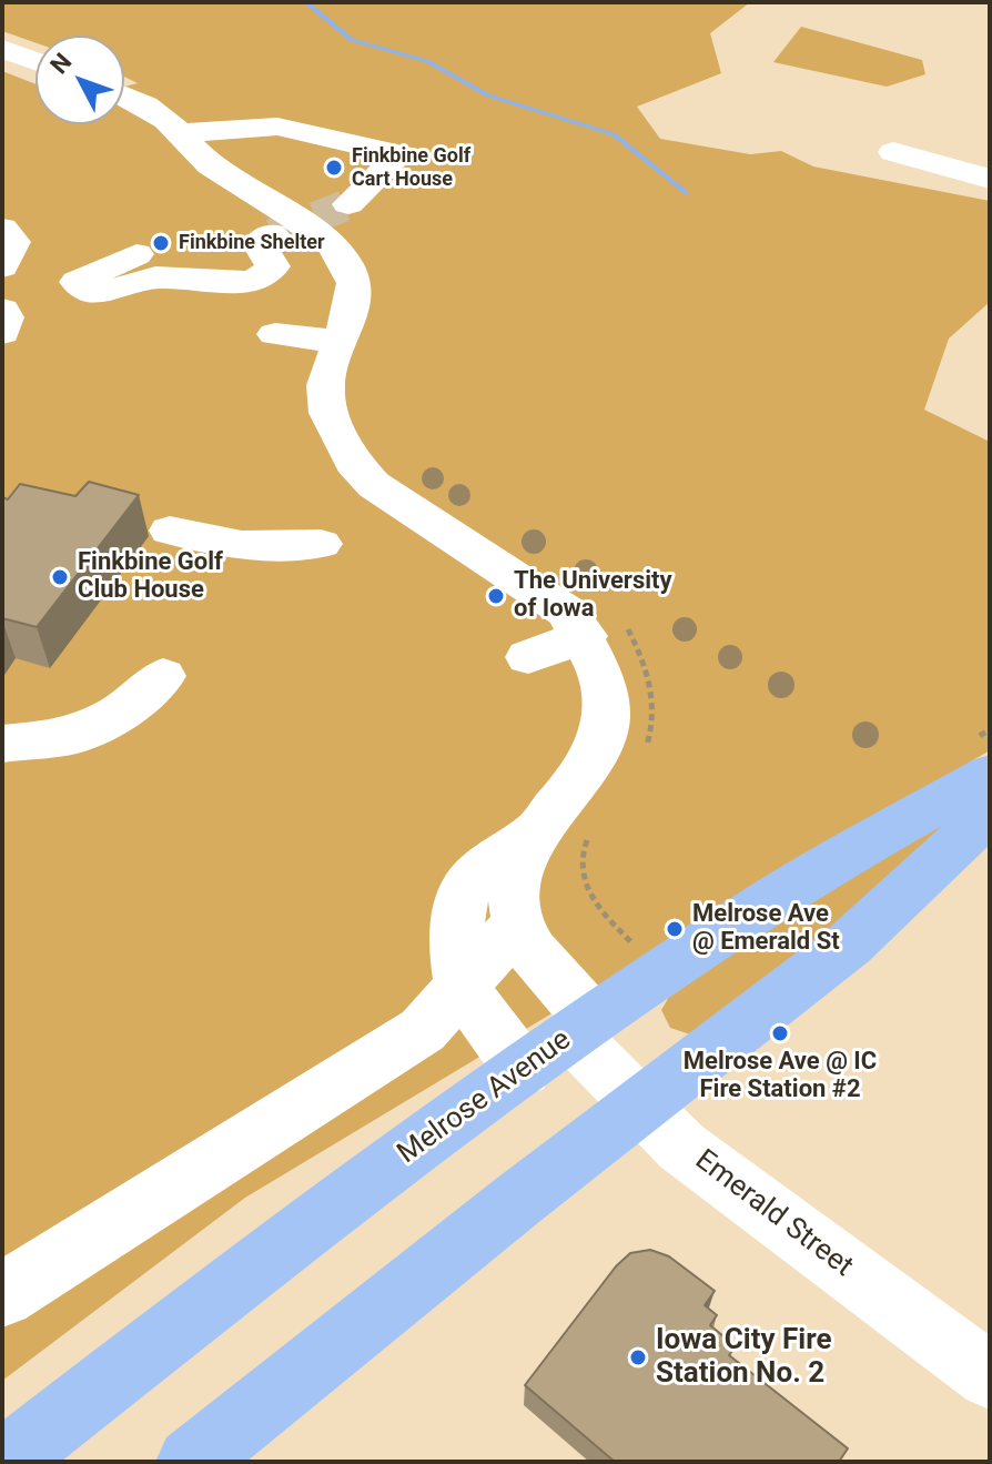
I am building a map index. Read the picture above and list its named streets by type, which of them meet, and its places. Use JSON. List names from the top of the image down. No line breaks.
{"streets":{"main road":["Melrose Avenue"],"street":["Emerald Street"]},"crossings":[["Melrose Avenue","Emerald Street"]],"places":["Finkbine Golf Cart House","Finkbine Shelter","Finkbine Golf Club House","The University of Iowa","Melrose Ave @ Emerald St","Melrose Ave @ IC Fire Station #2","Iowa City Fire Station No. 2"],"north":"top left"}
